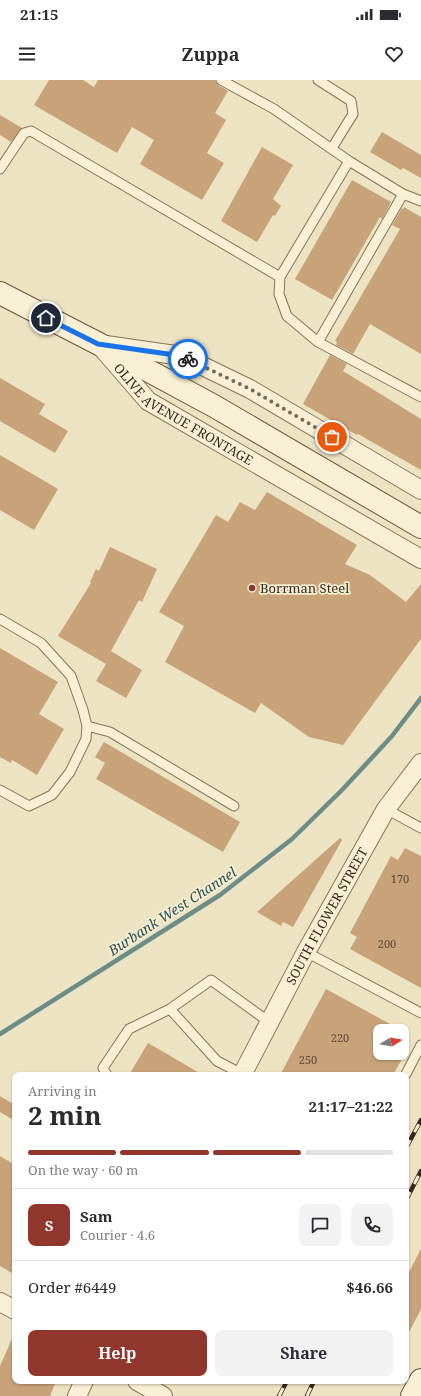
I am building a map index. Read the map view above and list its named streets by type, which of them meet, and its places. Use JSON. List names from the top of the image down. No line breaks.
{"streets":{"street":["OLIVE AVENUE FRONTAGE","SOUTH FLOWER STREET"]},"water":["Burbank West Channel"],"places":["Borrman Steel"],"house_numbers":["170","200","220","250"],"north":"right","page":{"status":"21:15","header":"Zuppa","heading":["2 min","Arriving in","21:17–21:22"],"panel":["Sam","Courier · 4.6","Order #6449","$46.66"],"bar":"On the way · 60 m","round":"S","buttons":["Help","Share"]}}
